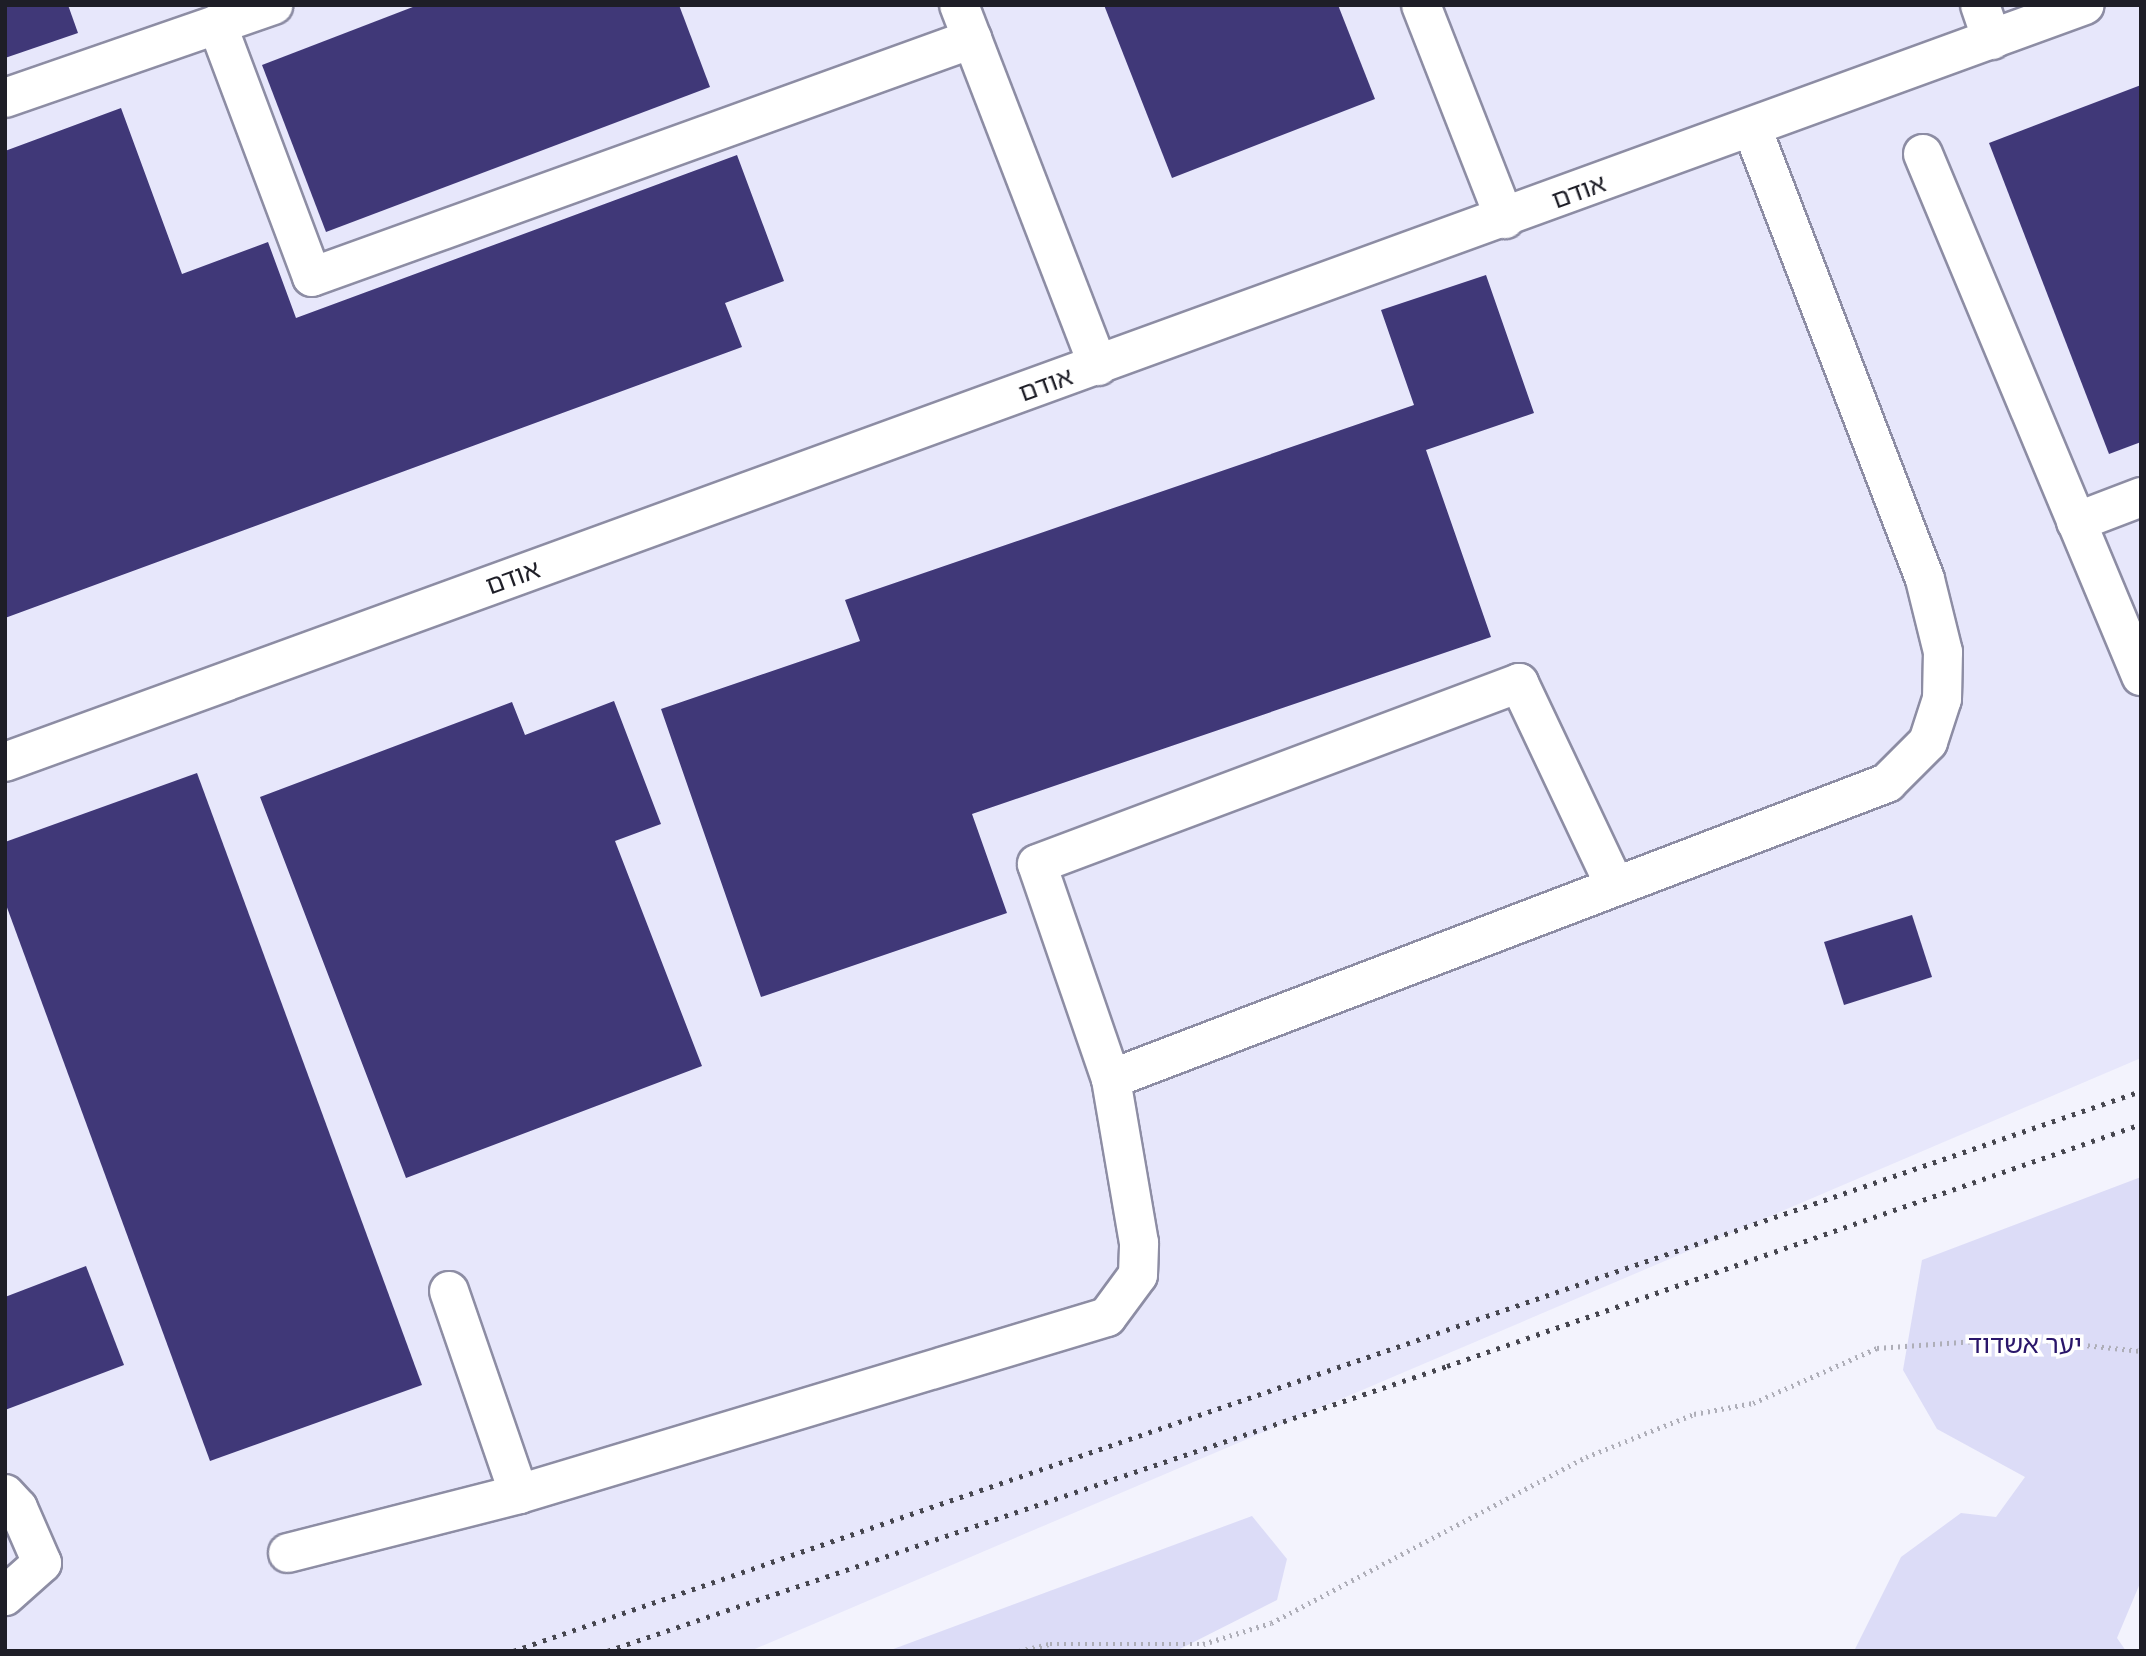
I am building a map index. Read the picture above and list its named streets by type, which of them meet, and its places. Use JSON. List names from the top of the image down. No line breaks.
{"streets":{"street":["אודם"]},"parks":["יער אשדוד"]}
